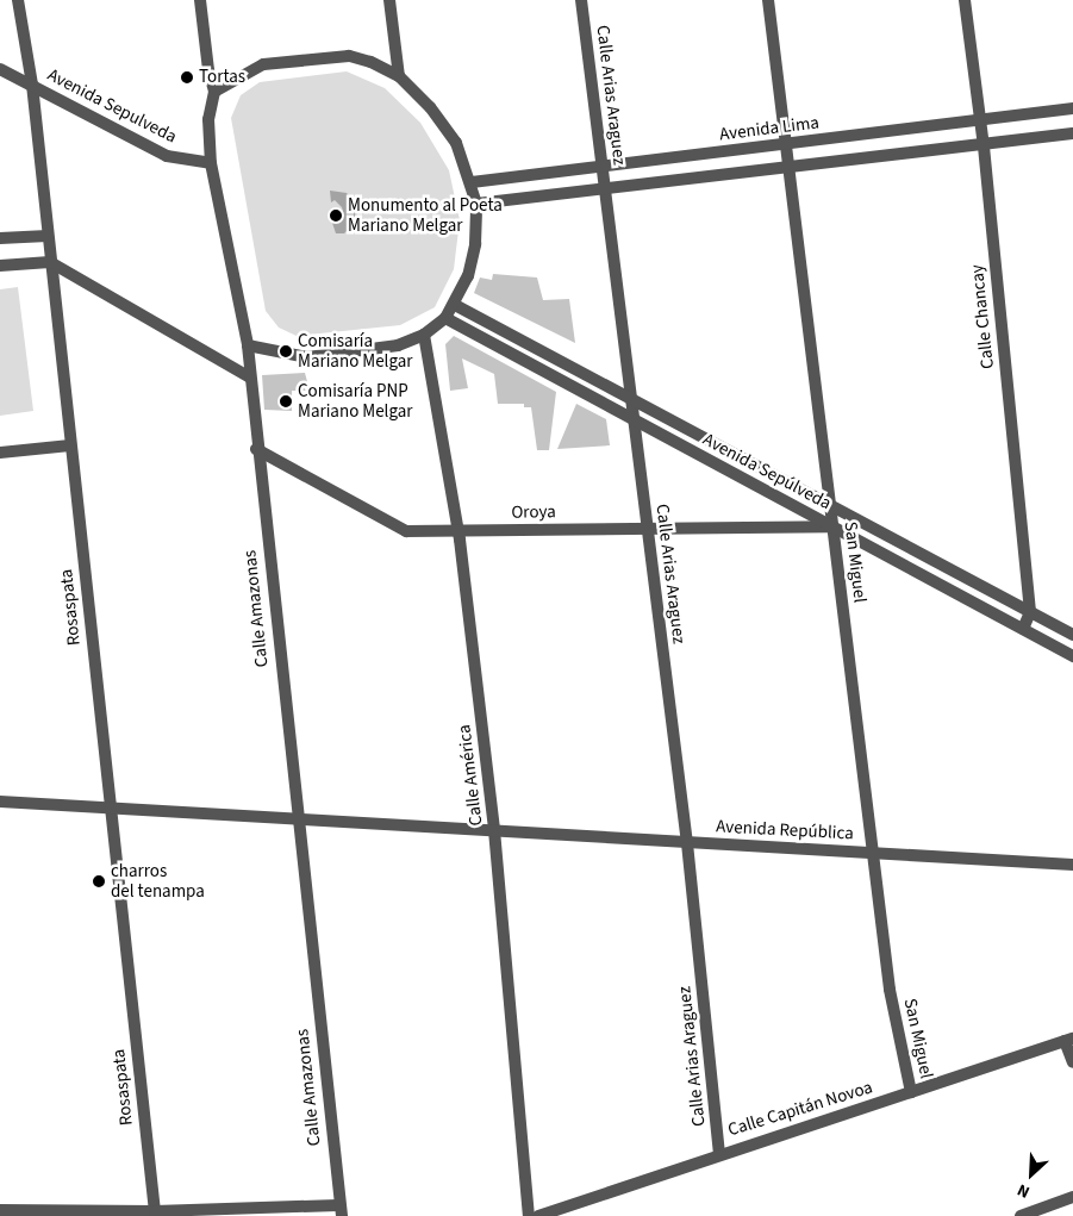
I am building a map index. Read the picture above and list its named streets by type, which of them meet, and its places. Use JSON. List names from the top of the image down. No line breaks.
{"streets":{"street":["Calle Arias Araguez","Avenida Sepulveda","Avenida Lima","Calle Chancay","Avenida Sepúlveda","Oroya","San Miguel","Rosaspata","Calle Amazonas","Calle América","Avenida República","Calle Capitán Novoa"]},"crossings":[["Calle Arias Araguez","Avenida Lima"],["Calle Arias Araguez","Avenida Sepúlveda"],["Calle Arias Araguez","Oroya"],["Calle Arias Araguez","Avenida República"],["Calle Arias Araguez","Calle Capitán Novoa"],["Avenida Sepulveda","Rosaspata"],["Avenida Sepulveda","Calle Amazonas"],["Avenida Lima","Calle Chancay"],["Avenida Lima","San Miguel"],["Calle Chancay","Avenida Sepúlveda"],["Avenida Sepúlveda","Oroya"],["Avenida Sepúlveda","San Miguel"],["Oroya","San Miguel"],["Oroya","Calle Amazonas"],["Oroya","Calle América"],["San Miguel","Avenida República"],["San Miguel","Calle Capitán Novoa"],["Rosaspata","Avenida República"],["Calle Amazonas","Avenida República"],["Calle América","Avenida República"]],"places":["Tortas","Monumento al Poeta Mariano Melgar","Comisaría Mariano Melgar","Comisaría PNP Mariano Melgar","charros del tenampa"],"north":"bottom left"}
